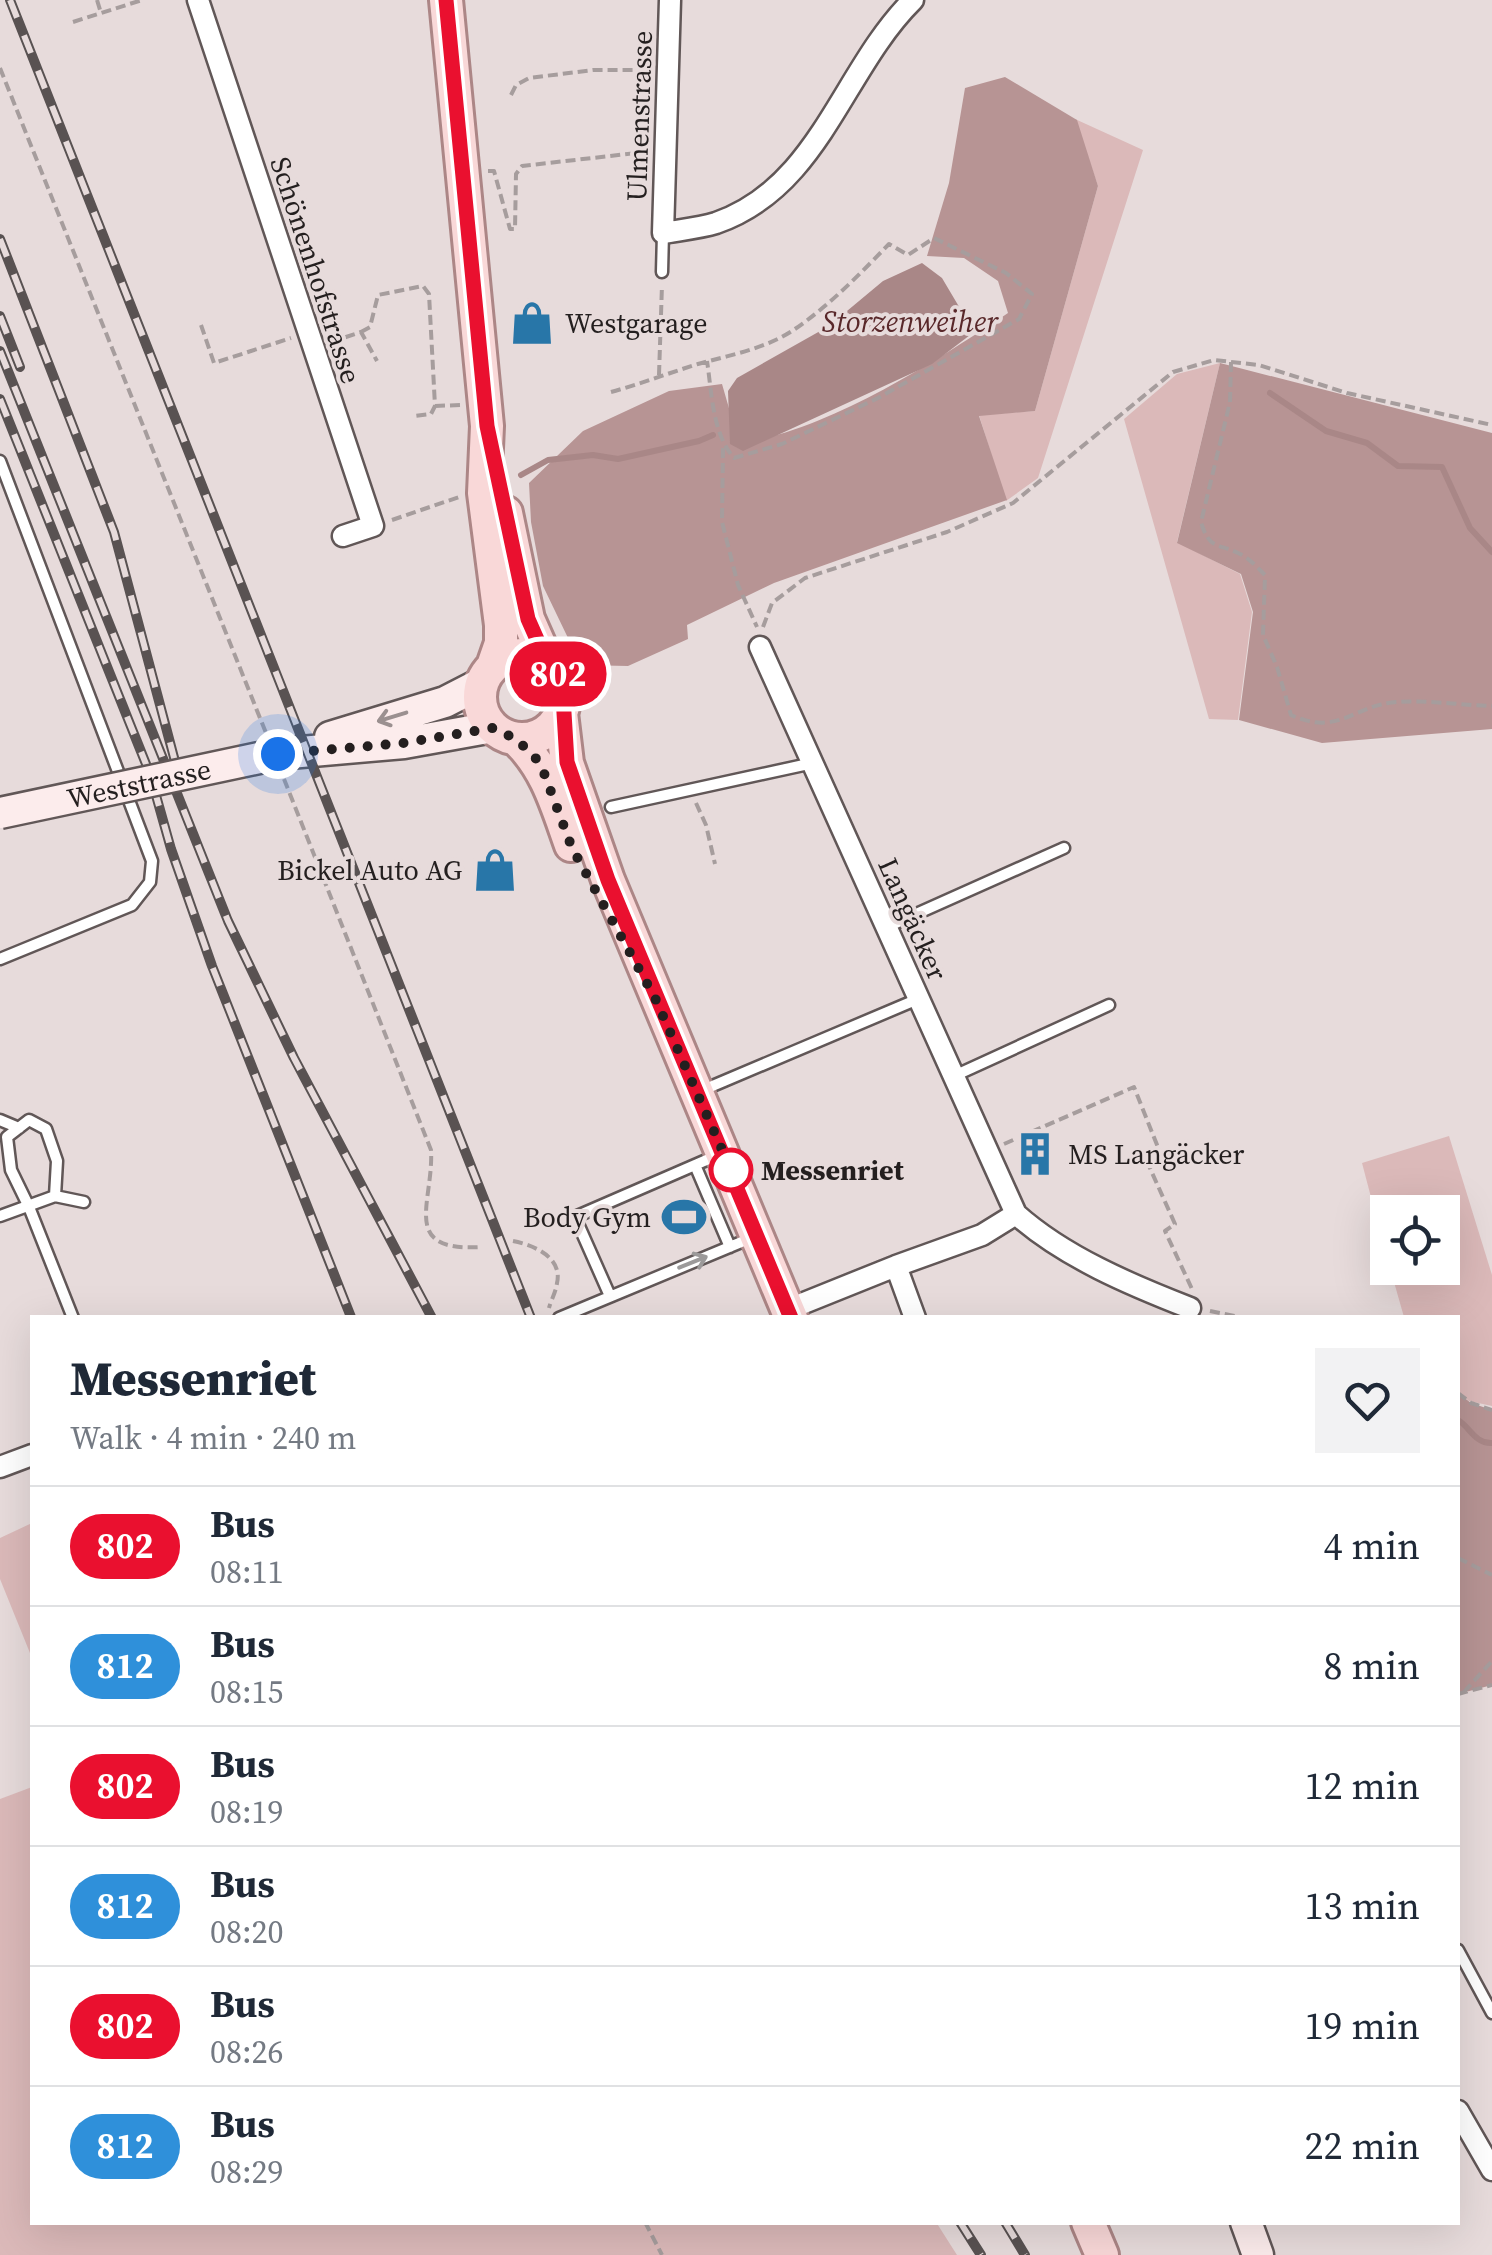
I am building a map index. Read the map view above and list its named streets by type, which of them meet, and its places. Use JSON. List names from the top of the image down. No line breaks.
{"streets":{"main road":["Weststrasse"],"street":["Ulmenstrasse","Schönenhofstrasse","Langäcker"]},"water":["Storzenweiher"],"places":{"shop":["Westgarage","Bickel Auto AG"],"building":["MS Langäcker"],"other":["Messenriet"],"sports":["Body Gym"]},"lines":["bus line 802"],"page":{"on_map":"802","heading":["Messenriet","Walk · 4 min · 240 m"],"list":[{"mark":"802","name":"Bus","note":"08:11","value":"4 min"},{"mark":"812","name":"Bus","note":"08:15","value":"8 min"},{"mark":"802","name":"Bus","note":"08:19","value":"12 min"},{"mark":"812","name":"Bus","note":"08:20","value":"13 min"},{"mark":"802","name":"Bus","note":"08:26","value":"19 min"},{"mark":"812","name":"Bus","note":"08:29","value":"22 min"}]}}
